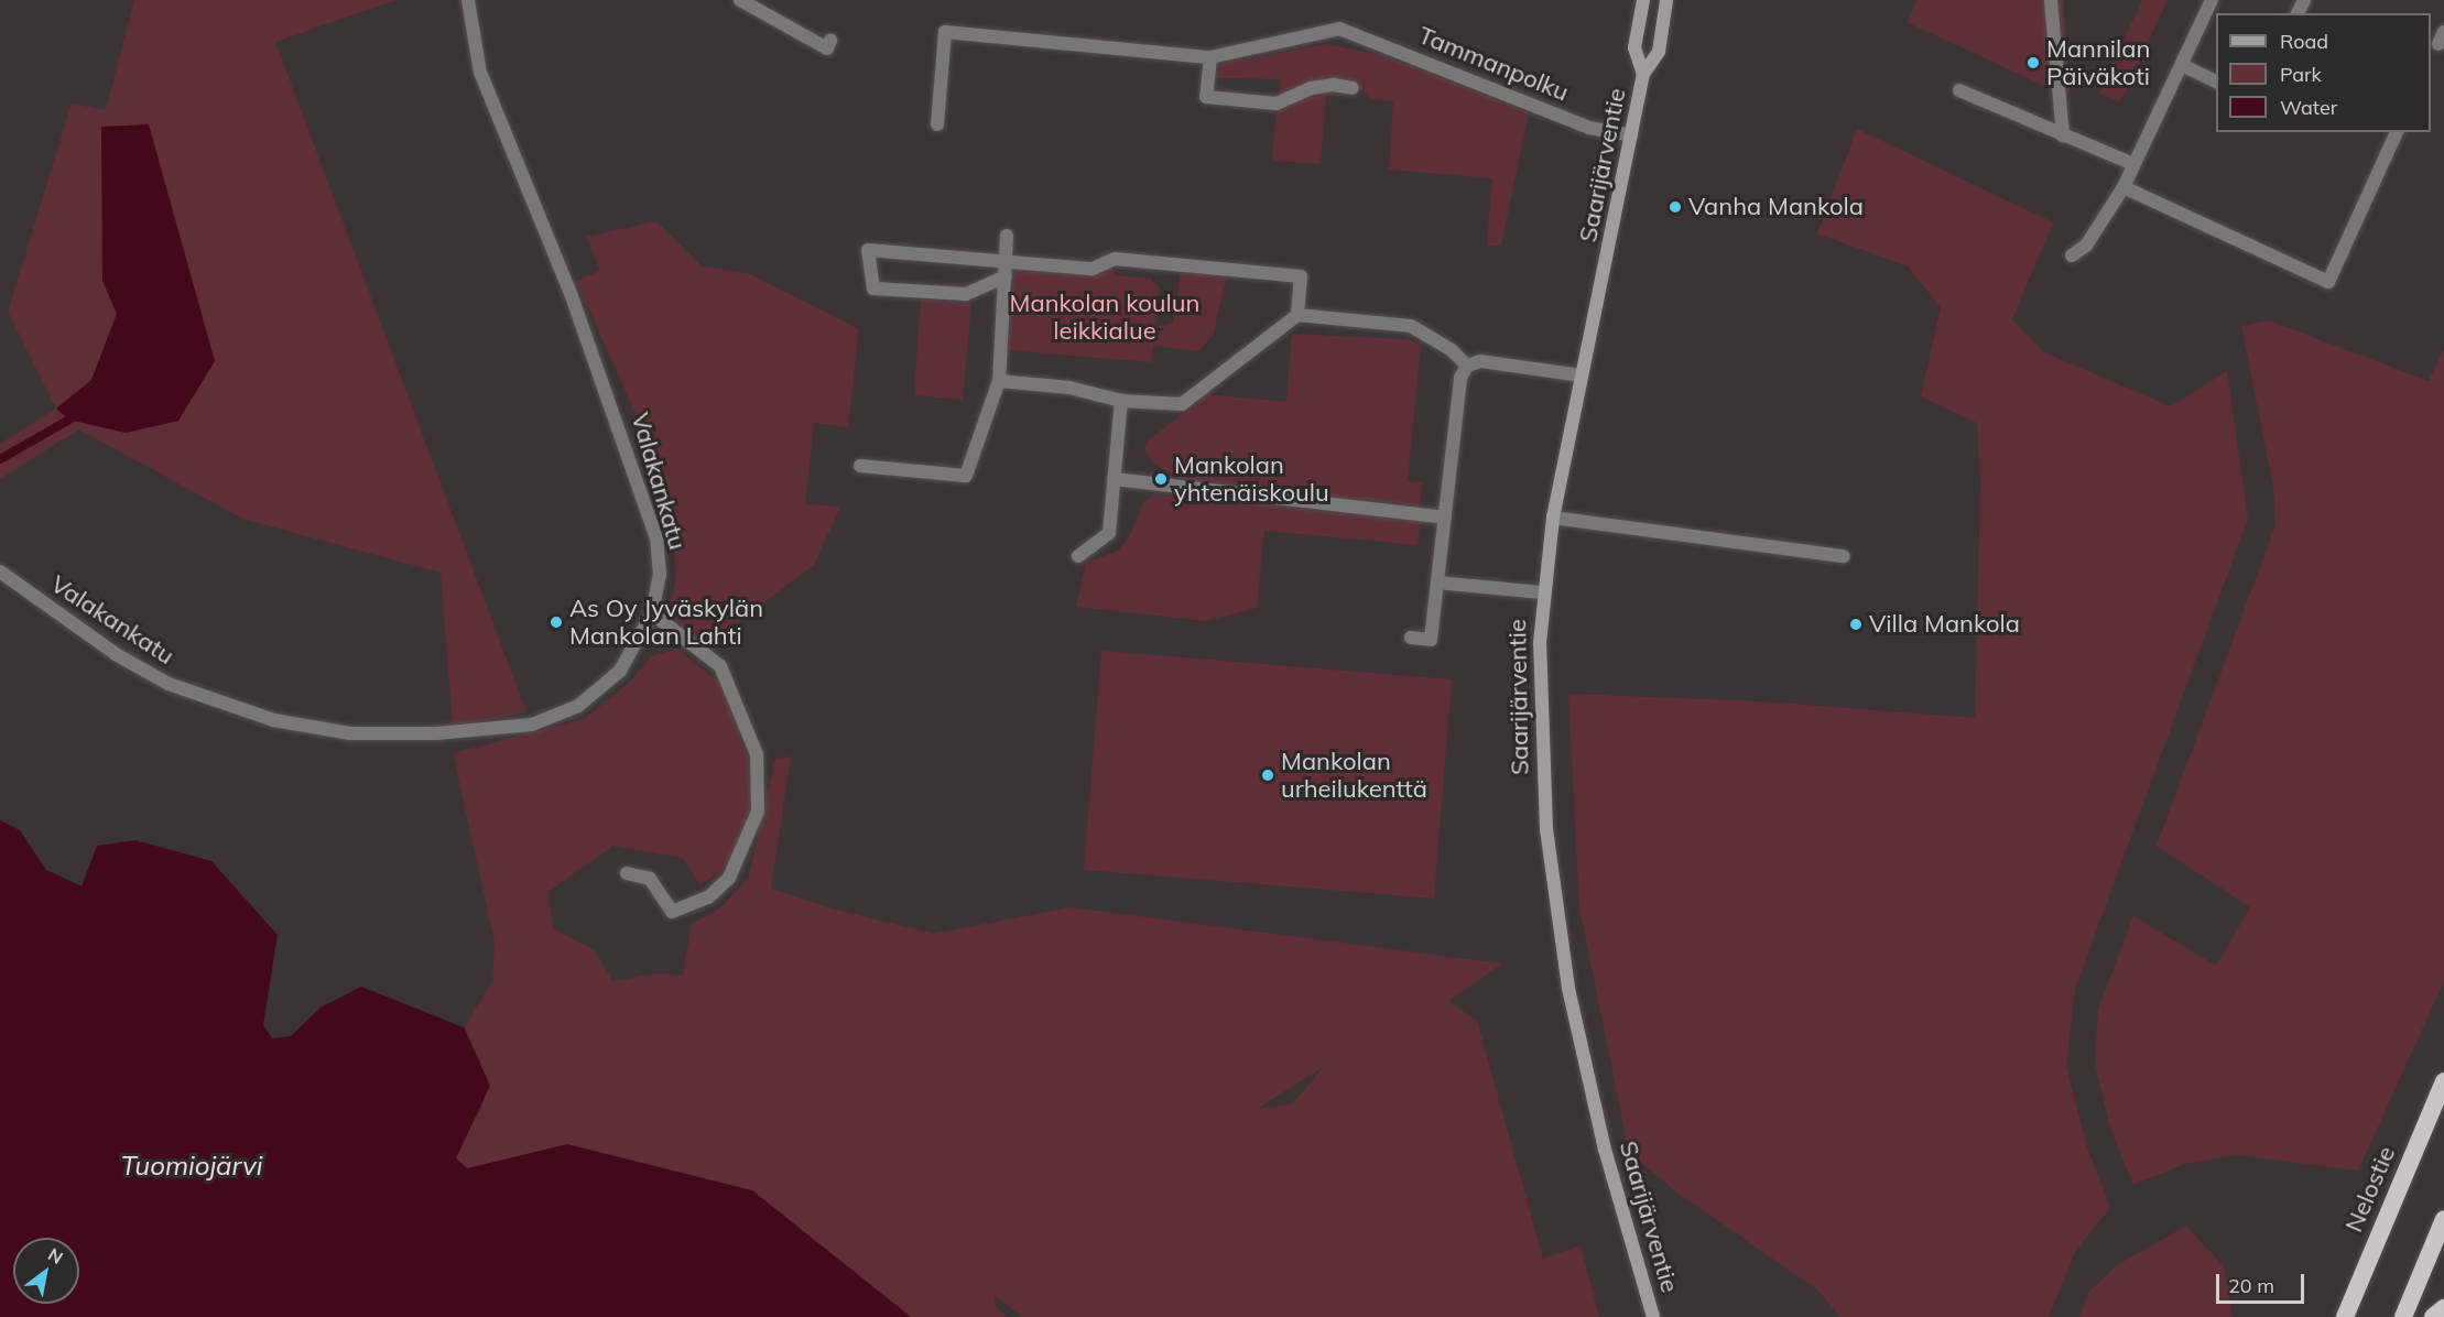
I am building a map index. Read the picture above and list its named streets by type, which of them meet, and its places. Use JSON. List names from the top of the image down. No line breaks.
{"streets":{"highway":["Nelostie"],"main road":["Saarijärventie"],"street":["Tammanpolku","Valakankatu"]},"crossings":[["Tammanpolku","Saarijärventie"]],"water":["Tuomiojärvi"],"parks":["Mankolan koulun leikkialue"],"places":["Mannilan Päiväkoti","Vanha Mankola","Mankolan yhtenäiskoulu","As Oy Jyväskylän Mankolan Lahti","Villa Mankola","Mankolan urheilukenttä"],"legend":["Road","Park","Water"],"scale_bar":"20 m","north":"top right"}
